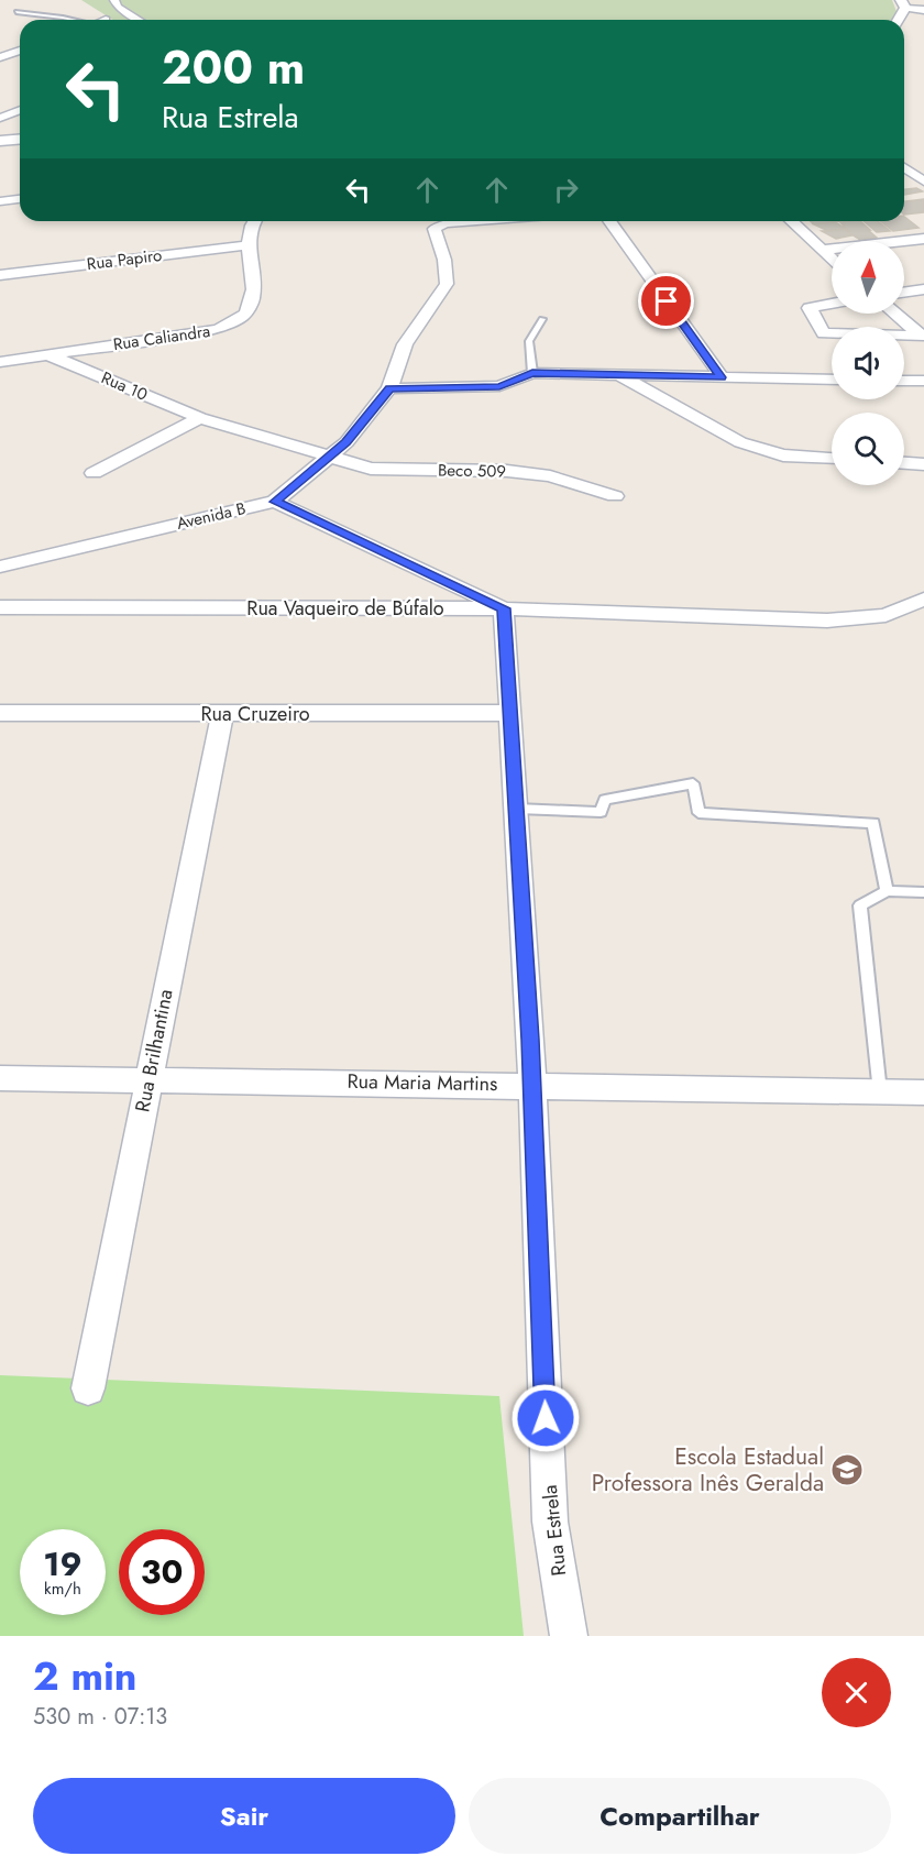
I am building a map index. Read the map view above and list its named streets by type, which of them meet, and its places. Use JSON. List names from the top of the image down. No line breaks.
{"streets":{"street":["Rua Papiro","Rua Caliandra","Rua 10","Beco 509","Avenida B","Rua Vaqueiro de Búfalo","Rua Cruzeiro","Rua Brilhantina","Rua Maria Martins","Rua Estrela"]},"crossings":[["Rua Papiro","Rua Caliandra"],["Rua Caliandra","Rua 10"],["Rua 10","Beco 509"],["Rua 10","Avenida B"],["Beco 509","Avenida B"],["Rua Vaqueiro de Búfalo","Rua Estrela"],["Rua Cruzeiro","Rua Brilhantina"],["Rua Cruzeiro","Rua Estrela"],["Rua Brilhantina","Rua Maria Martins"],["Rua Maria Martins","Rua Estrela"]],"places":{"school or university":["Escola Estadual Professora Inês Geralda"]},"north":"top","page":{"turn":["200 m","Rua Estrela"],"speed":"19 km/h","limit":"30","heading":["2 min","530 m · 07:13"],"buttons":["Sair","Compartilhar"]}}
